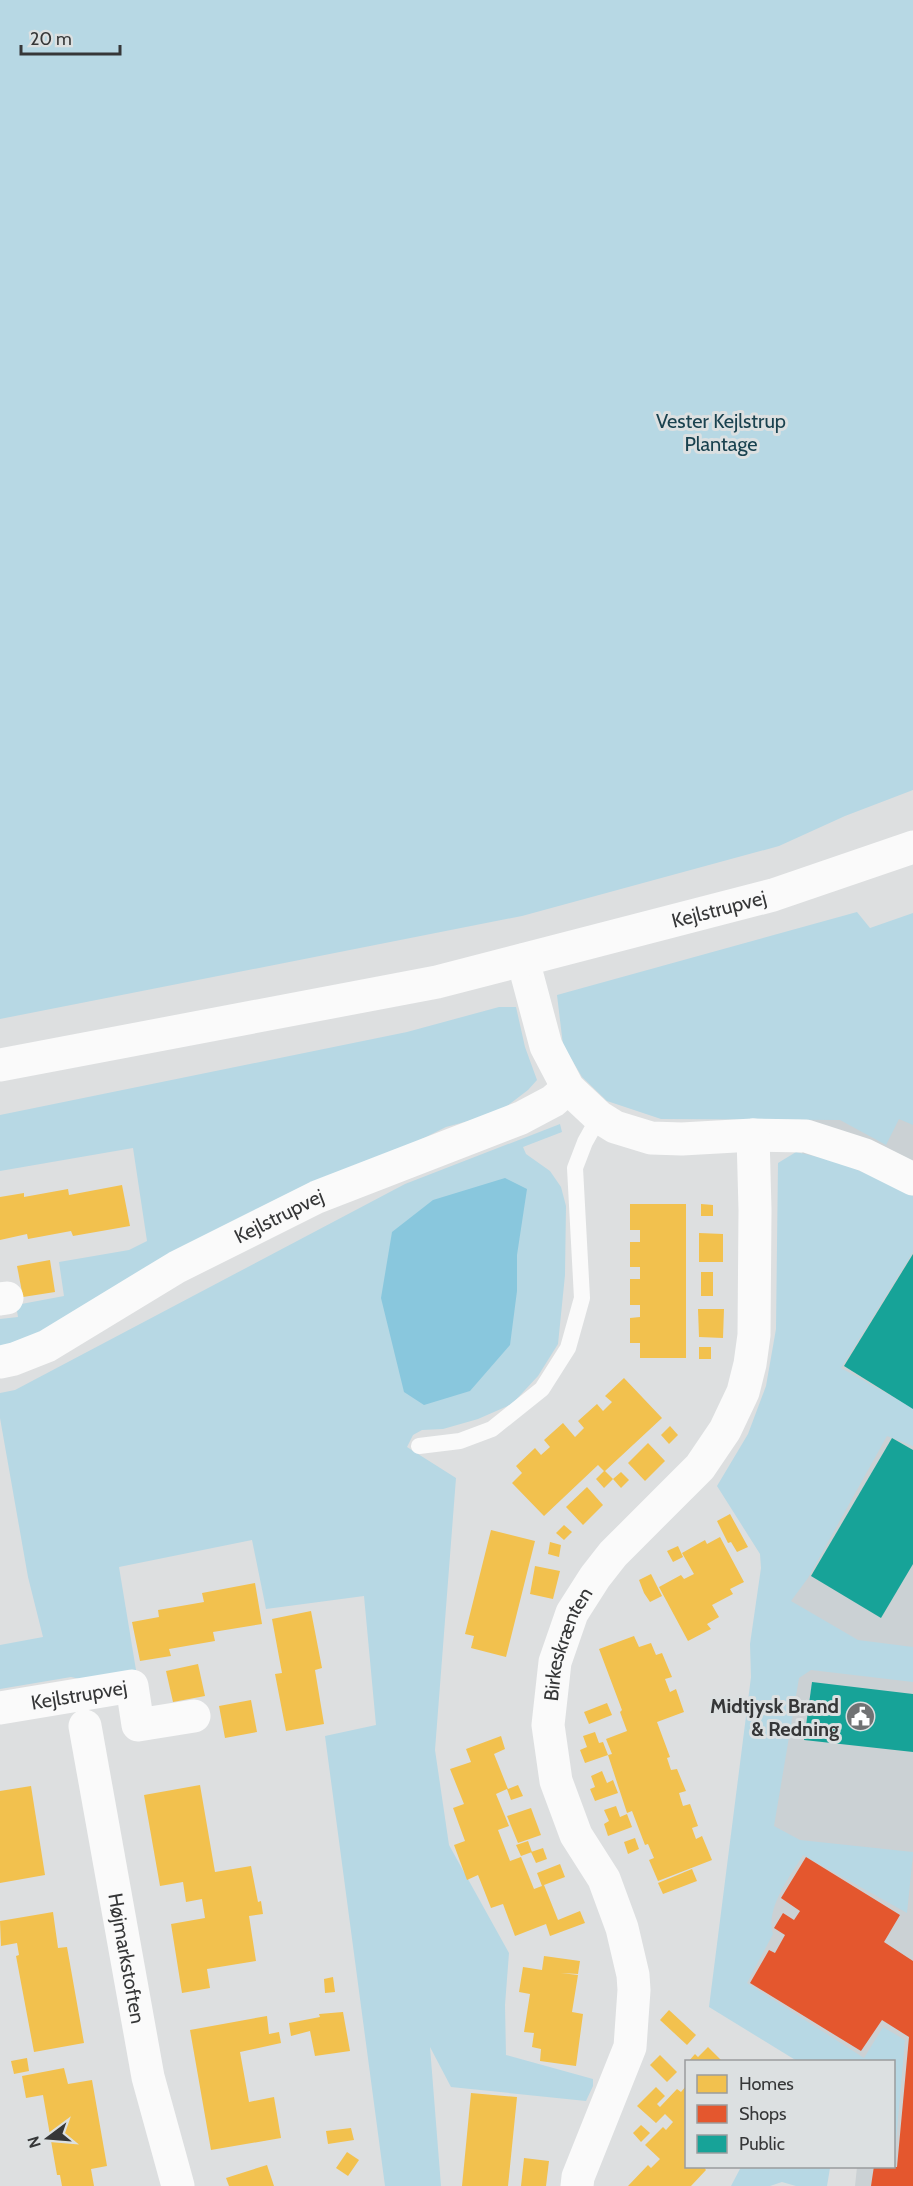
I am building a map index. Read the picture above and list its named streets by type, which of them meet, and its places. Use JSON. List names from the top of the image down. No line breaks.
{"streets":{"street":["Kejlstrupvej","Birkeskrænten","Højmarkstoften"]},"parks":["Vester Kejlstrup Plantage"],"places":{"public building":["Midtjysk Brand & Redning"]},"legend":["Homes","Shops","Public"],"scale_bar":"20 m","north":"left"}
